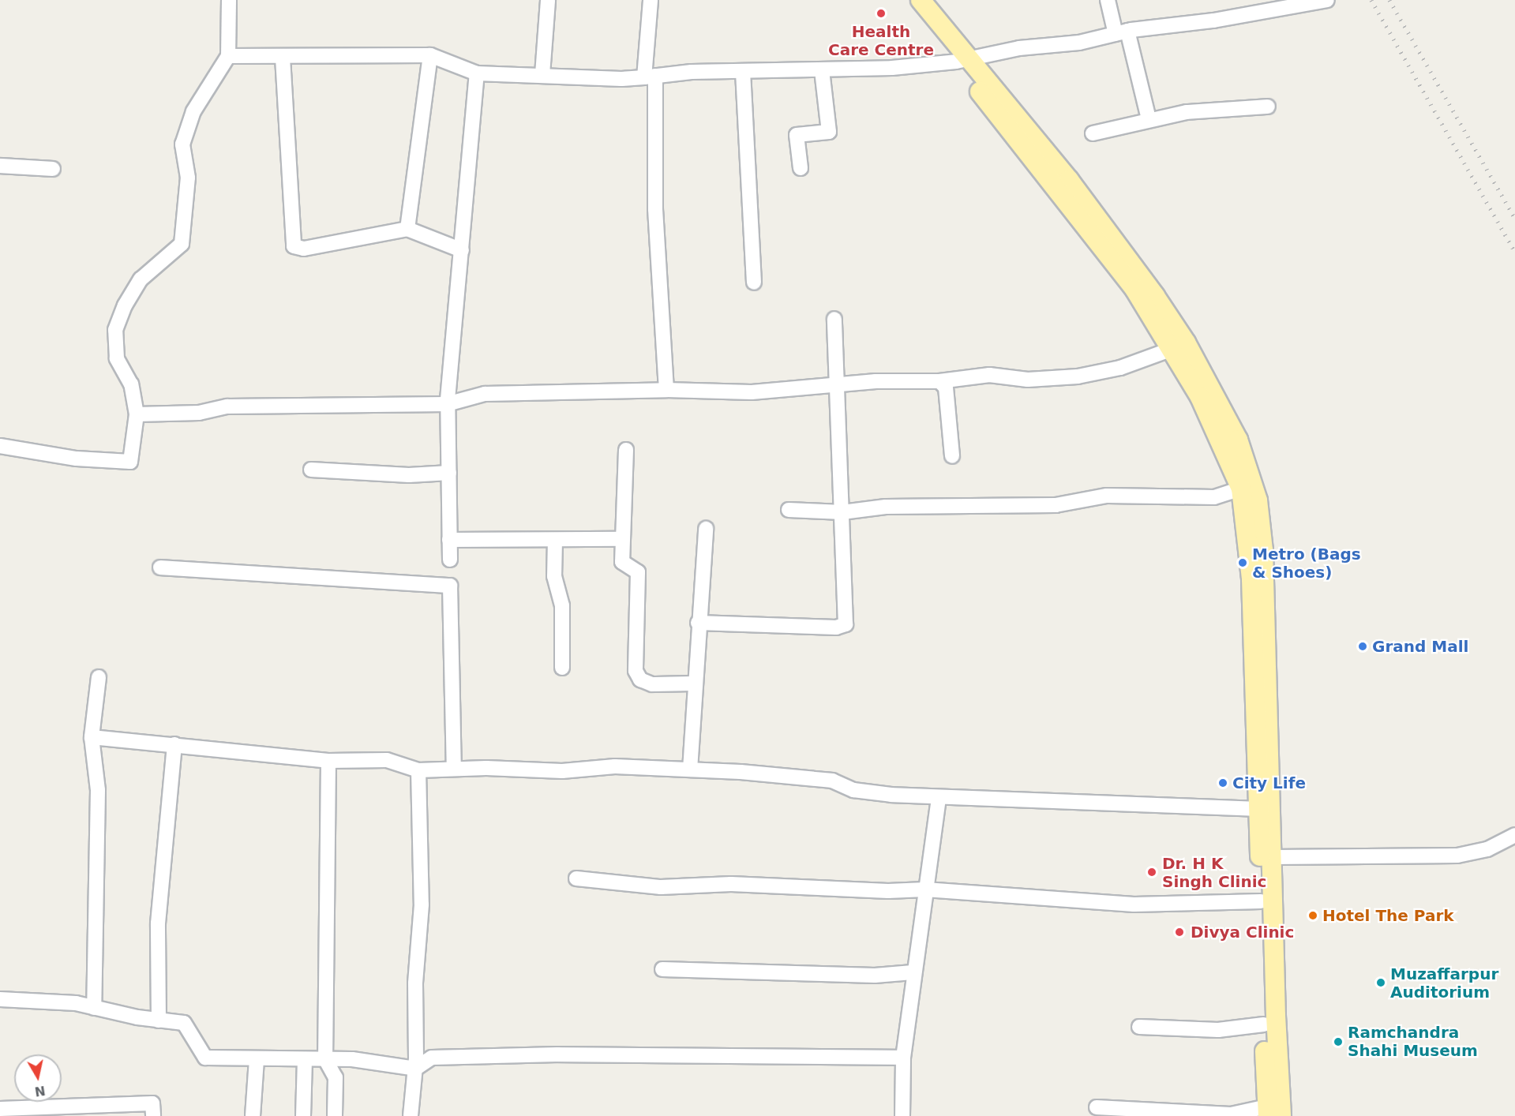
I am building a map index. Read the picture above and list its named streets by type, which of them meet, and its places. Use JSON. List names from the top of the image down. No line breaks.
{"places":["Health Care Centre","Metro (Bags & Shoes)","Grand Mall","City Life","Dr. H K Singh Clinic","Hotel The Park","Divya Clinic","Muzaffarpur Auditorium","Ramchandra Shahi Museum"],"north":"bottom"}
